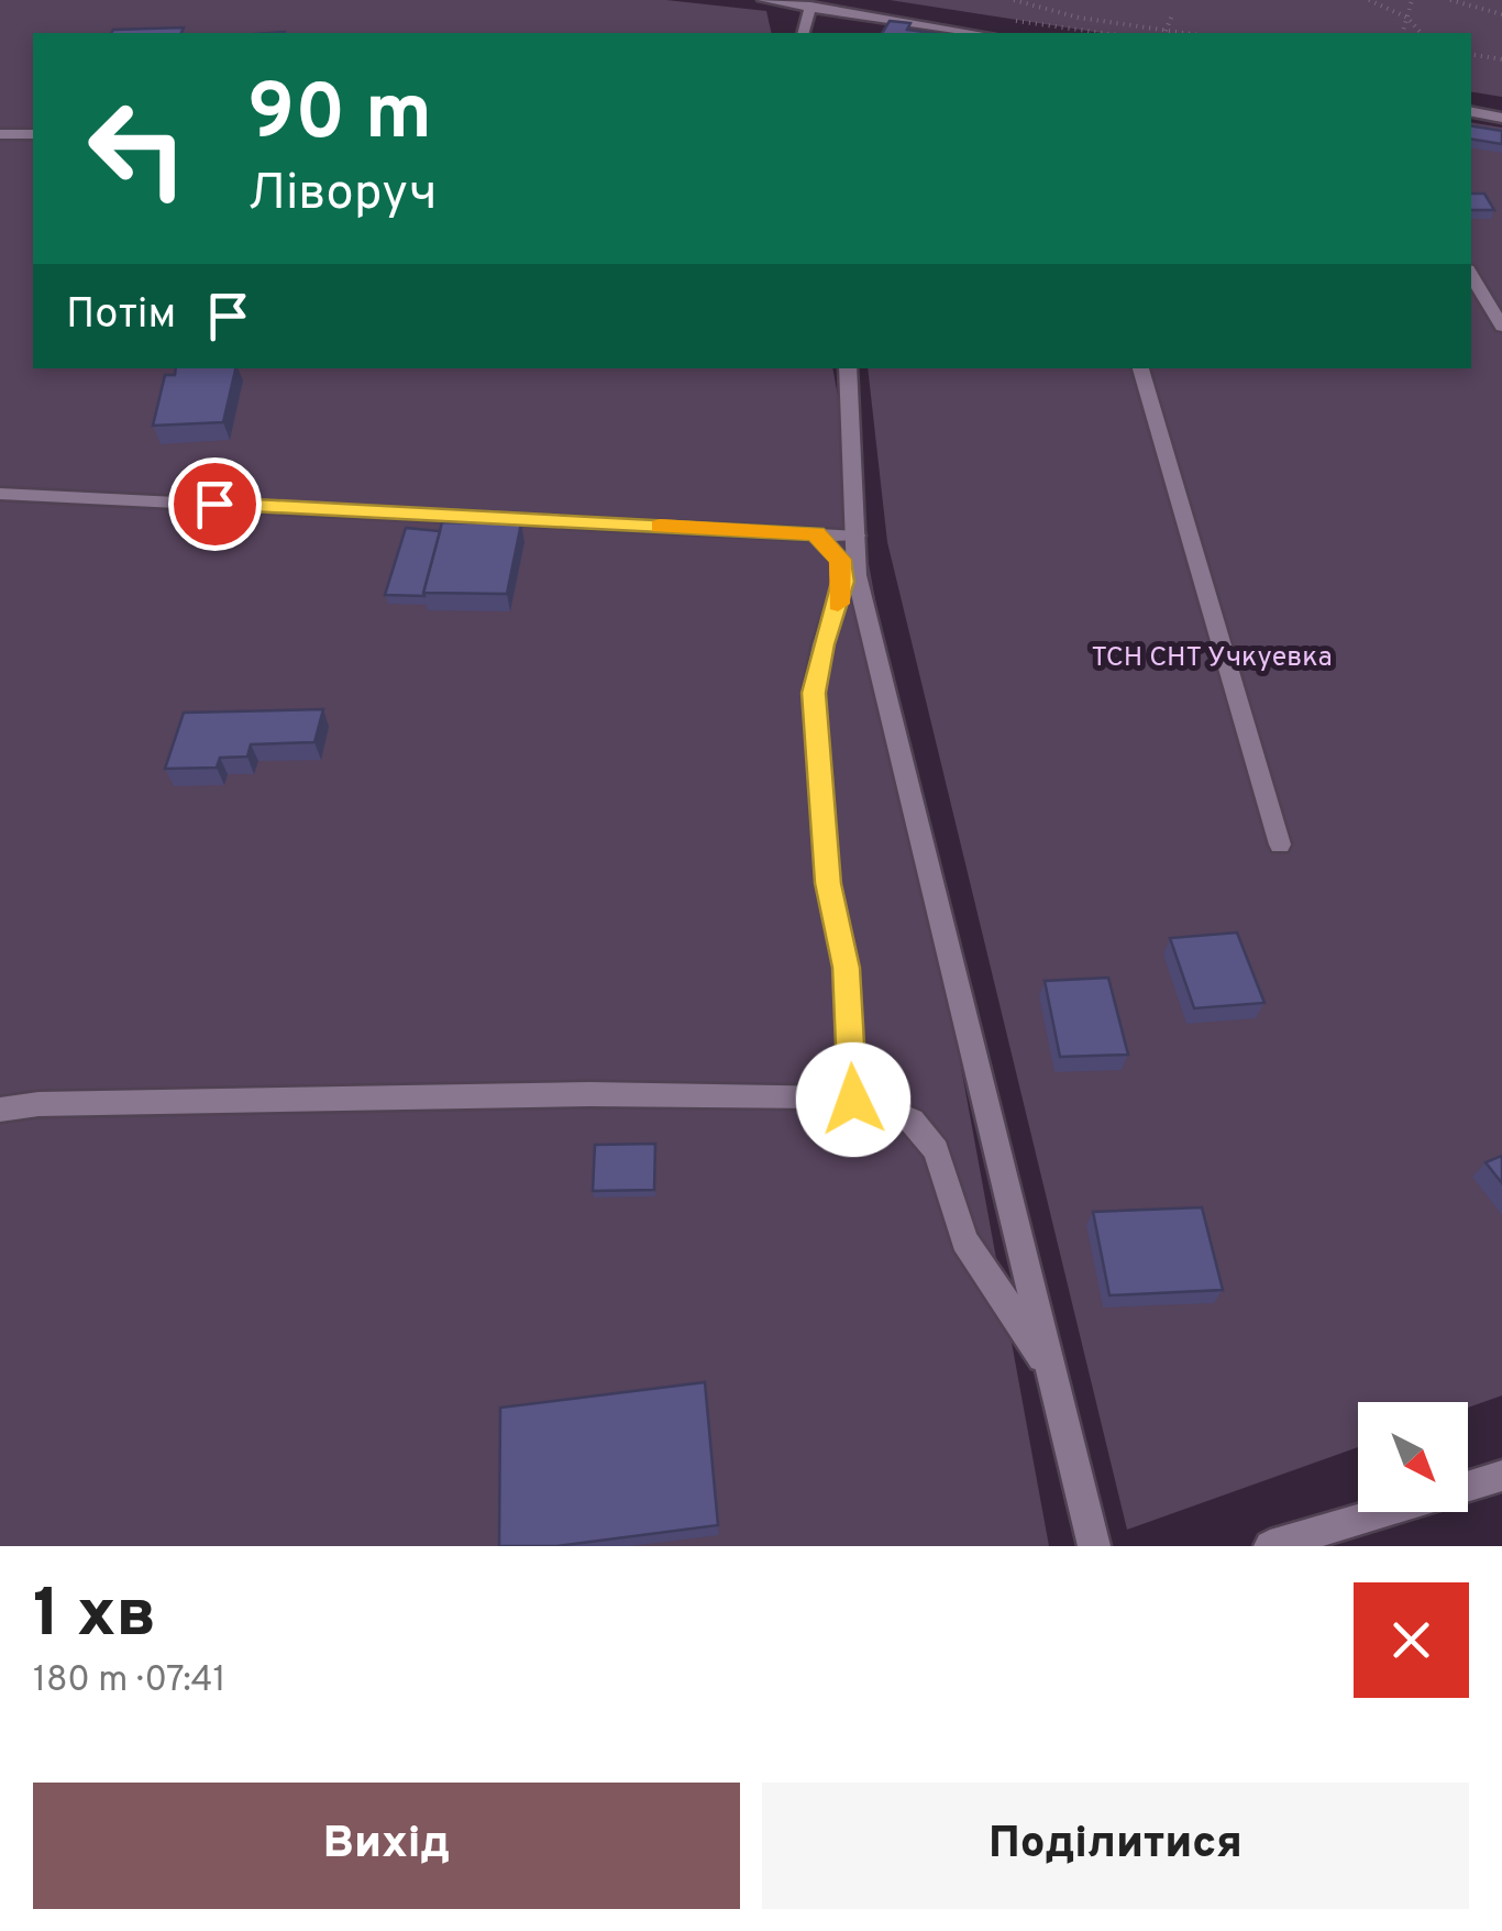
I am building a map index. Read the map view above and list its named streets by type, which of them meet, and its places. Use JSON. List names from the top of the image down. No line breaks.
{"parks":["ТСН СНТ Учкуевка"],"north":"bottom right","page":{"turn":["90 m","Ліворуч"],"then":"Потім","heading":["1 хв","180 m · 07:41"],"buttons":["Вихід","Поділитися"]}}
